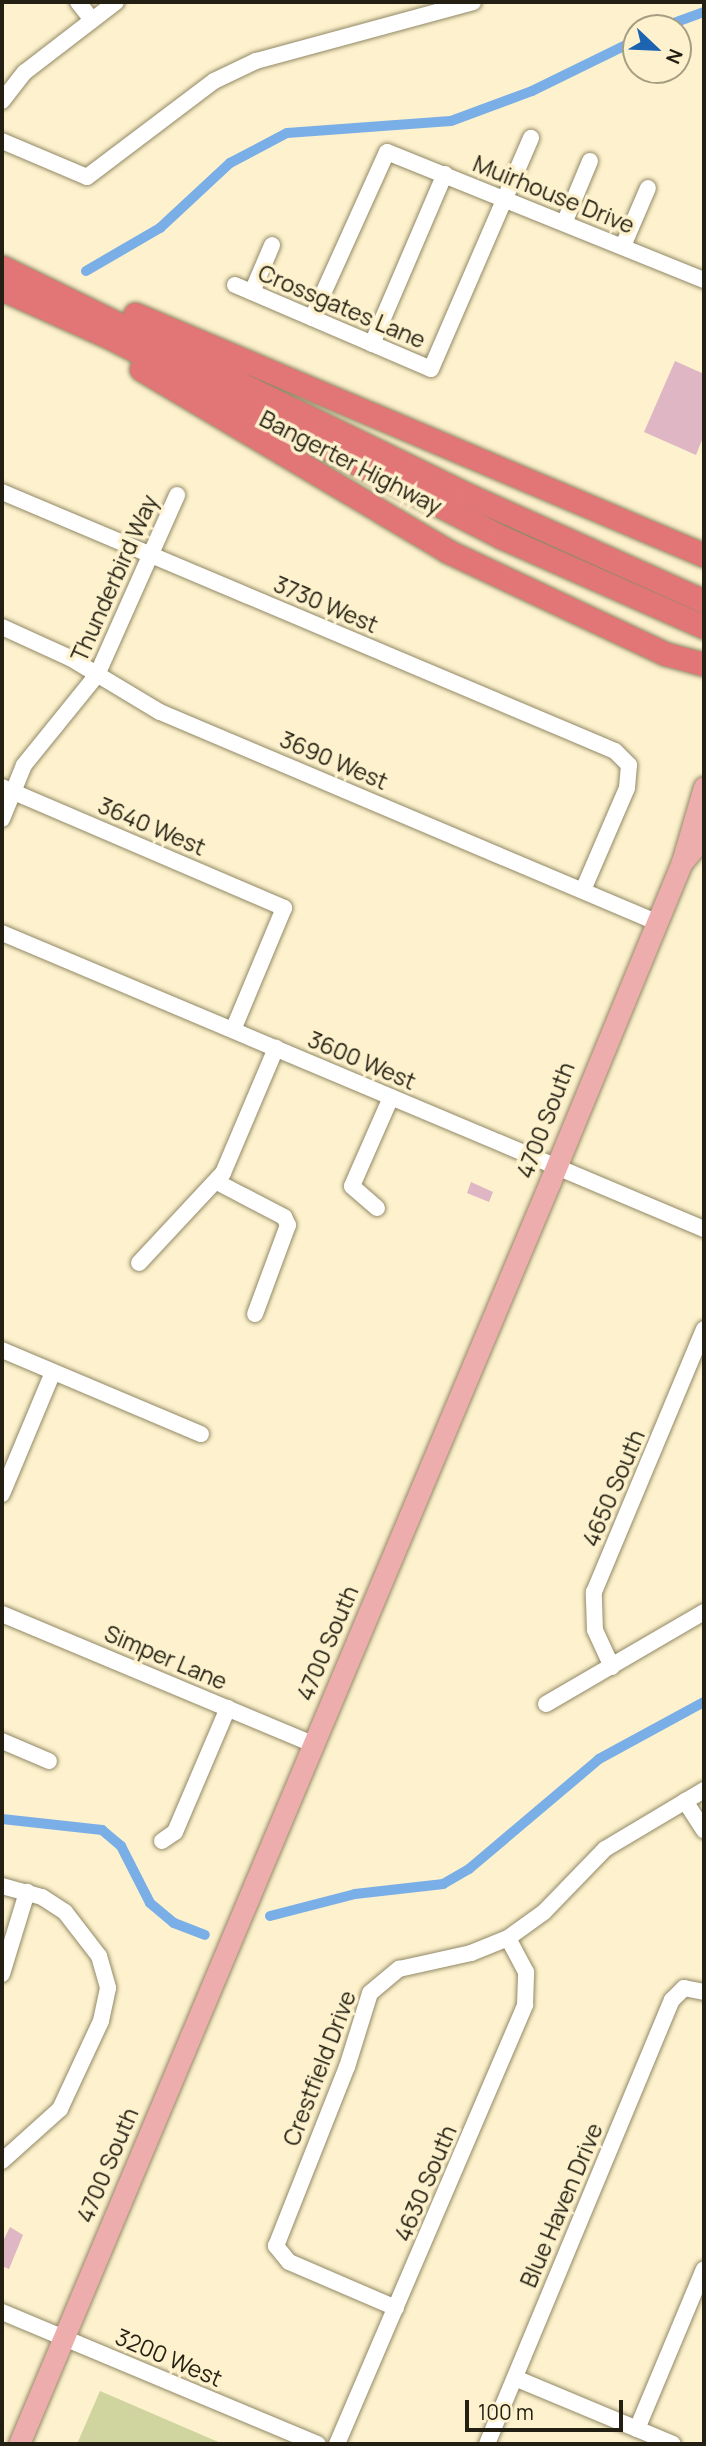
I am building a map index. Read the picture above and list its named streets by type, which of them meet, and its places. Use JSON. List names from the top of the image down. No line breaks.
{"streets":{"highway":["Bangerter Highway"],"main road":["4700 South"],"street":["Muirhouse Drive","Crossgates Lane","Thunderbird Way","3730 West","3690 West","3640 West","3600 West","4650 South","Simper Lane","Crestfield Drive","4630 South","Blue Haven Drive","3200 West"]},"crossings":[["Muirhouse Drive","Crossgates Lane"],["Thunderbird Way","3730 West"],["Thunderbird Way","3690 West"],["Thunderbird Way","3640 West"],["3730 West","3690 West"],["3690 West","4700 South"],["3640 West","3600 West"],["3600 West","4700 South"],["4700 South","Simper Lane"],["4700 South","3200 West"],["Crestfield Drive","4630 South"]],"scale_bar":"100 m","north":"bottom right"}
